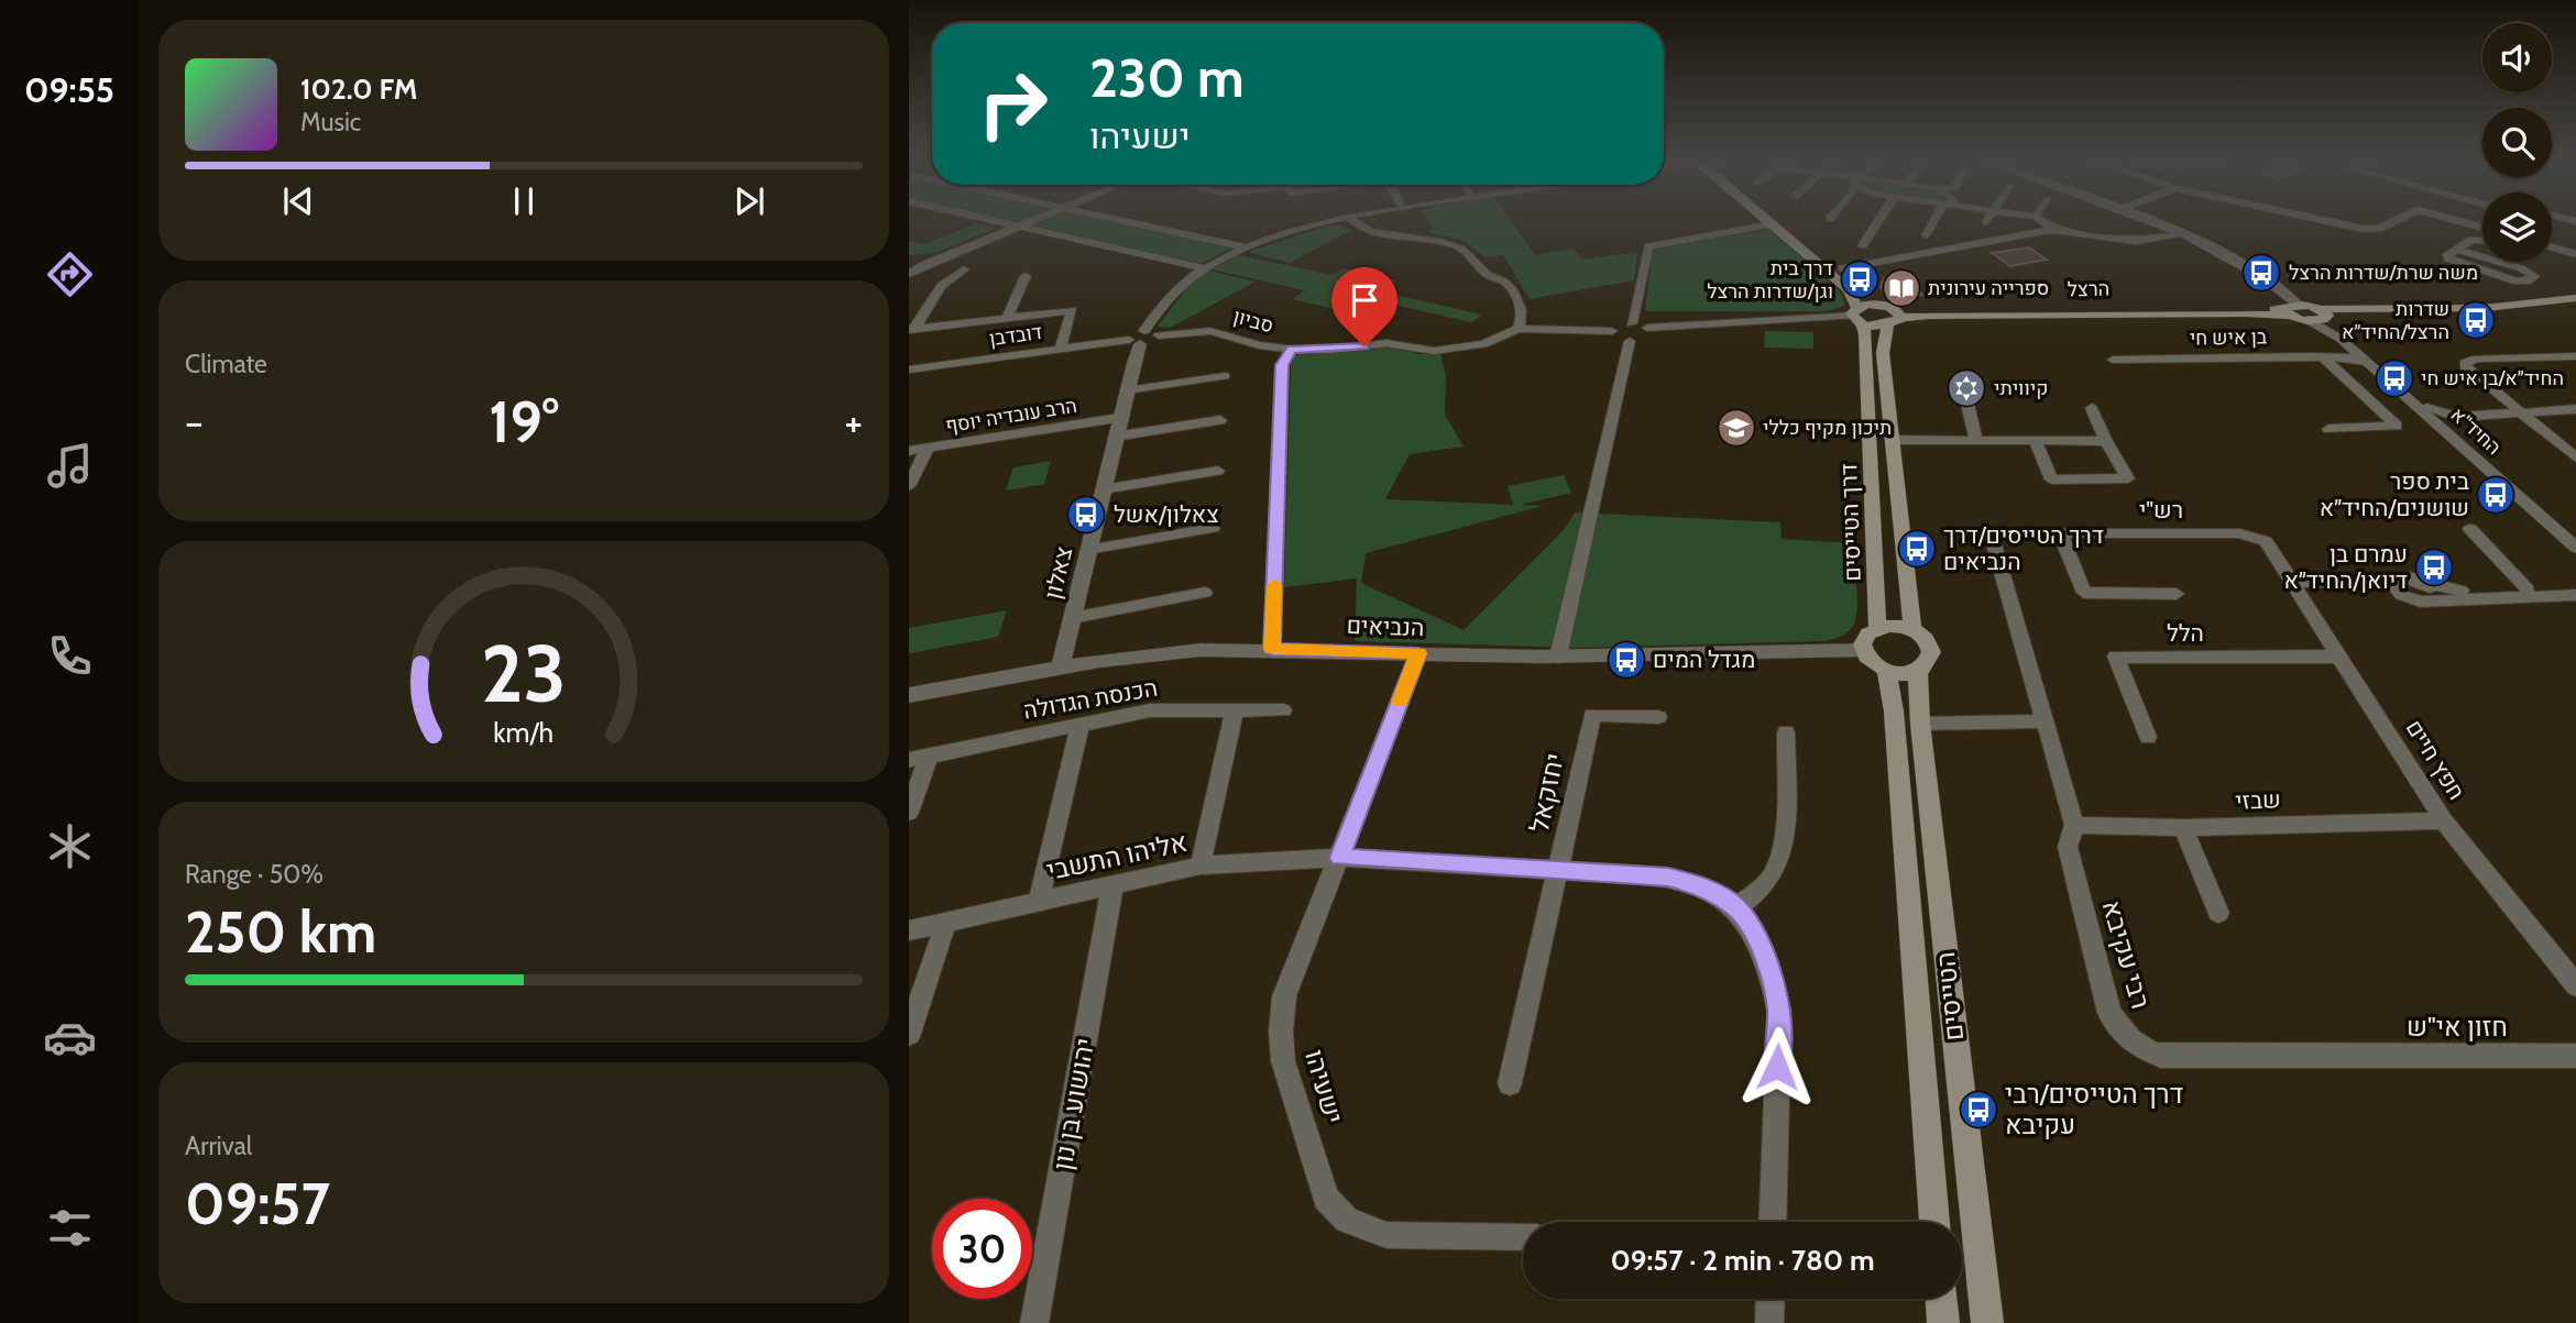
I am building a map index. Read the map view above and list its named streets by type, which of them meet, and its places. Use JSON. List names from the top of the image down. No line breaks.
{"streets":{"main road":["הרצל","דרך הטייסים","הטייסים"],"street":["סביון","דובדבן","בן איש חי","הרב עובדיה יוסף","החיד\"א","רש\"י","צאלון","הנביאים","הלל","הכנסת הגדולה","חפץ חיים","יחזקאל","שבזי","אליהו התשבי","רבי עקיבא","חזון אי\"ש","ישעיהו","יהושוע בן נון"]},"crossings":[["הרצל","דרך הטייסים"],["דובדבן","צאלון"],["בן איש חי","החיד\"א"],["הרב עובדיה יוסף","צאלון"],["רש\"י","חפץ חיים"],["דרך הטייסים","הנביאים"],["דרך הטייסים","הטייסים"],["צאלון","הנביאים"],["הנביאים","הטייסים"],["הנביאים","ישעיהו"],["הלל","חפץ חיים"],["חפץ חיים","שבזי"],["יחזקאל","אליהו התשבי"],["שבזי","רבי עקיבא"],["אליהו התשבי","ישעיהו"],["אליהו התשבי","יהושוע בן נון"],["רבי עקיבא","חזון אי\"ש"]],"places":{"bus stop":["משה שרת/שדרות הרצל","דרך בית וגן/שדרות הרצל","שדרות הרצל/החיד״א","החיד״א/בן איש חי","בית ספר שושנים/החיד״א","צאלון/אשל","דרך הטייסים/דרך הנביאים","עמרם בן דיואן/החיד״א","מגדל המים","דרך הטייסים/רבי עקיבא"],"library":["ספרייה עירונית"],"synagogue":["קיוויתי"],"school or university":["תיכון מקיף כללי"]},"page":{"tabs":"09:55","turn":["230 m","ישעיהו"],"song":["102.0 FM","Music"],"tile":["Climate",["Range · 50%","250 km"],["Arrival","09:57"]],"heat":["−","19°","+"],"limit":"30","trip":"09:57 · 2 min · 780 m","gauge":["23","km/h"]}}
